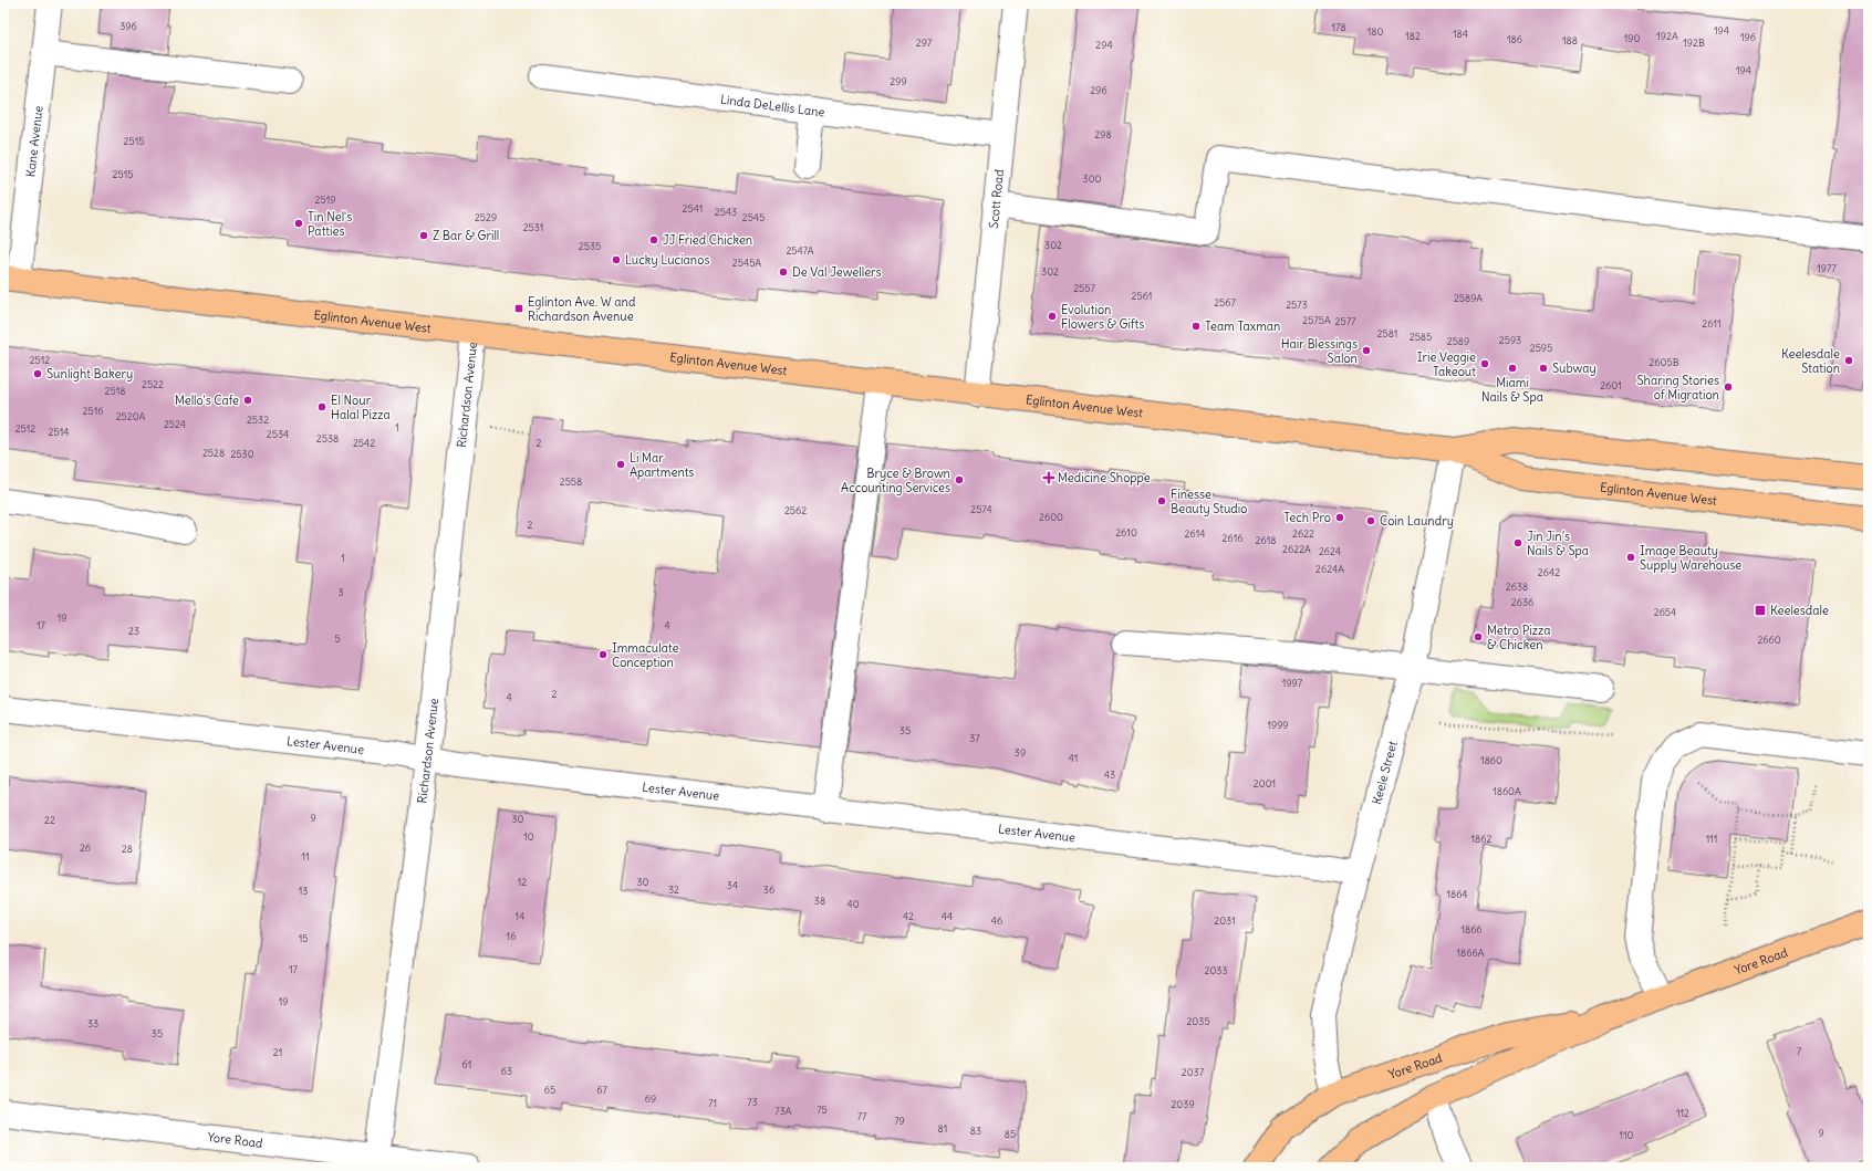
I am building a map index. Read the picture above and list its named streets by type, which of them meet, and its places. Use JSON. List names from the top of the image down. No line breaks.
{"streets":{"main road":["Eglinton Avenue West","Yore Road"],"street":["Linda DeLellis Lane","Kane Avenue","Scott Road","Richardson Avenue","Lester Avenue","Keele Street"]},"crossings":[["Linda DeLellis Lane","Scott Road"],["Kane Avenue","Eglinton Avenue West"],["Scott Road","Eglinton Avenue West"],["Eglinton Avenue West","Richardson Avenue"],["Eglinton Avenue West","Keele Street"],["Richardson Avenue","Lester Avenue"],["Richardson Avenue","Yore Road"],["Lester Avenue","Keele Street"],["Keele Street","Yore Road"]],"places":{"other":["Tin Nel's Patties","Z Bar & Grill","JJ Fried Chicken","Lucky Lucianos","De Val Jewellers","Evolution Flowers & Gifts","Team Taxman","Hair Blessings Salon","Keelesdale Station","Irie Veggie Takeout","Miami Nails & Spa","Subway","Sunlight Bakery","Sharing Stories of Migration","Mello's Cafe","El Nour Halal Pizza","Li Mar Apartments","Bryce & Brown Accounting Services","Finesse Beauty Studio","Tech Pro","Coin Laundry","Jin Jin’s Nails & Spa","Image Beauty Supply Warehouse","Metro Pizza & Chicken","Immaculate Conception"],"transit":["Eglinton Ave. W and Richardson Avenue","Keelesdale"],"health":["Medicine Shoppe"]},"house_numbers":["396","178","194","180","184","182","192A","196","190","186","188","297","192B","294","194","299","296","298","2515","2515","300","2519","2541","2543","2529","2545","2531","302","2535","2547A","2545A","1977","302","2557","2561","2589A","2567","2573","2575A","2577","2611","2581","2585","2593","2589","2595","2512","2605B","2522","2601","2518","2516","2520A","2532","2524","1","2512","2514","2534","2538","2542","2","2528","2530","2558","2574","2562","2600","2","2610","2614","2622","2616","2618","2622A","2624","1","2624A","2642","2638","3","2636","2654","19","17","4","23","5","2660","1997","2","4","1999","35","37","39","41","1860","43","2001","1860A","9","30","22","10","1862","111","26","28","11","12","30","34","32","36","13","1864","38","40","14","42","44","46","2031","1866","16","15","1866A","17","2033","19","2035","33","35","7","21","61","63","2037","65","67","69","73","71","2039","75","73A","112","77","79","81","83","9","85","110"]}
